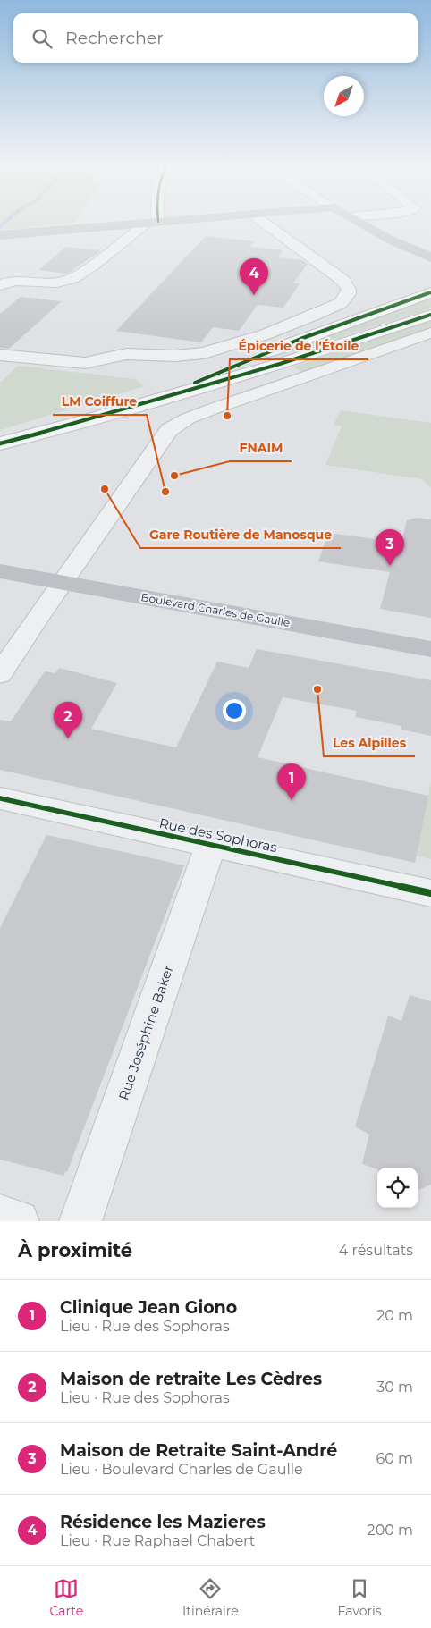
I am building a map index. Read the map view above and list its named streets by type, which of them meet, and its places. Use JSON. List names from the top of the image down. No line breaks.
{"streets":{"street":["Boulevard Charles de Gaulle","Rue des Sophoras","Rue Joséphine Baker"]},"crossings":[["Rue des Sophoras","Rue Joséphine Baker"]],"places":["Épicerie de l'Étoile","FNAIM","Gare Routière de Manosque","LM Coiffure","Les Alpilles"],"north":"bottom left","page":{"search":"Rechercher","pins":["4","3","2","1"],"heading":["À proximité","4 résultats"],"list":[{"mark":"1","name":"Clinique Jean Giono","note":"Lieu · Rue des Sophoras","value":"20 m"},{"mark":"2","name":"Maison de retraite Les Cèdres","note":"Lieu · Rue des Sophoras","value":"30 m"},{"mark":"3","name":"Maison de Retraite Saint-André","note":"Lieu · Boulevard Charles de Gaulle","value":"60 m"},{"mark":"4","name":"Résidence les Mazieres","note":"Lieu · Rue Raphael Chabert","value":"200 m"}],"nav":["Carte","Itinéraire","Favoris"]}}
